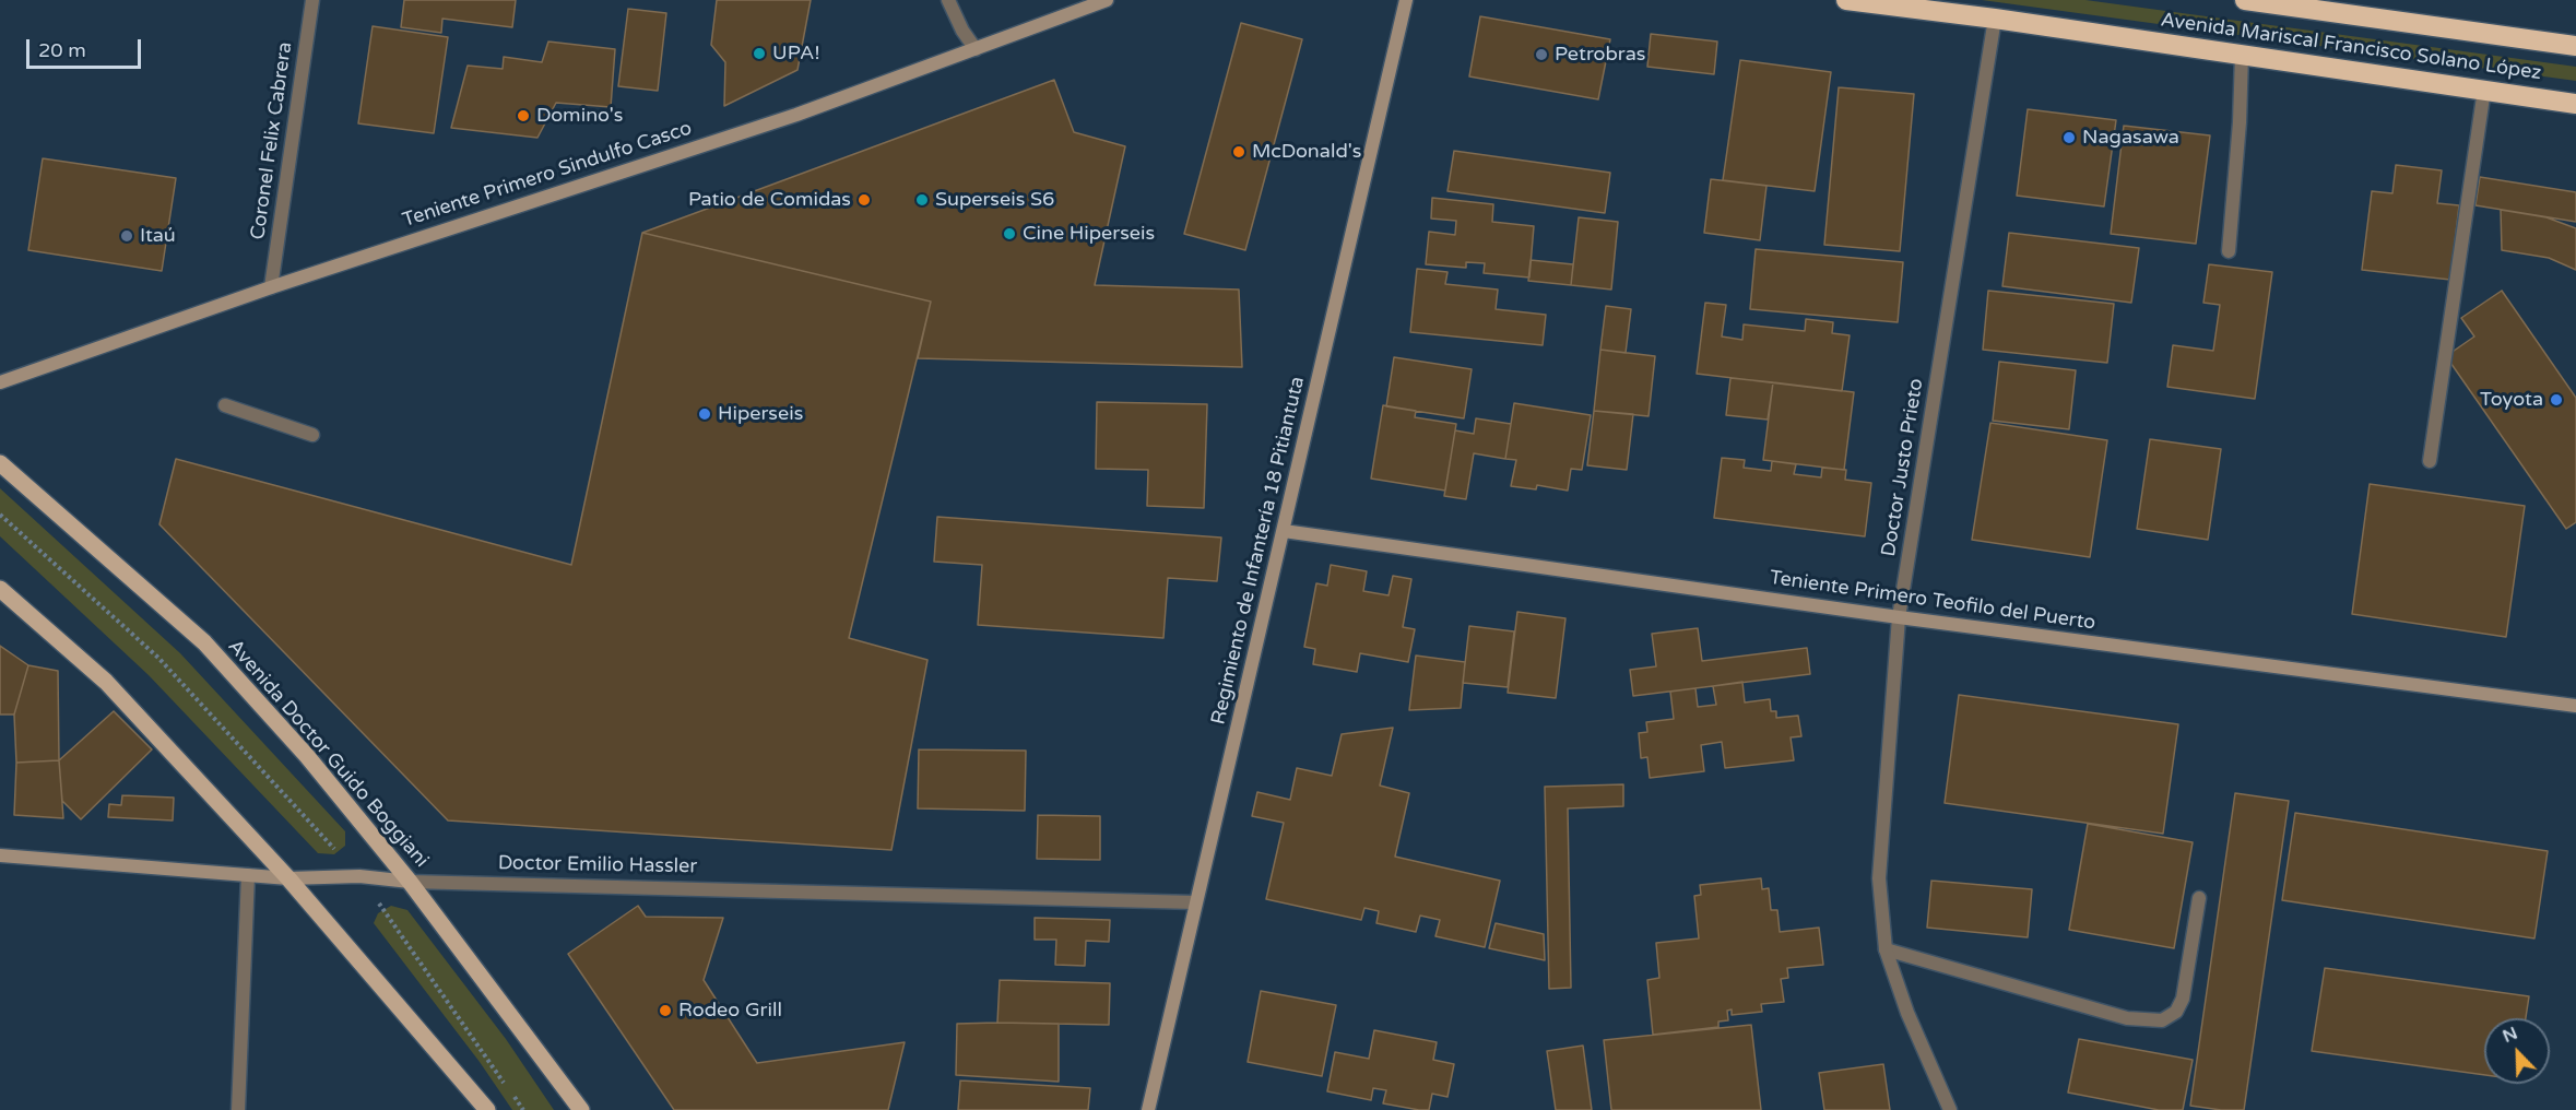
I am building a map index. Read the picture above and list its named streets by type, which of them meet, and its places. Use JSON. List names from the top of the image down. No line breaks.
{"streets":{"highway":["Avenida Mariscal Francisco Solano López"],"main road":["Avenida Doctor Guido Boggiani"],"street":["Coronel Felix Cabrera","Teniente Primero Sindulfo Casco","Doctor Justo Prieto","Regimiento de Infantería 18 Pitiantuta","Teniente Primero Teofilo del Puerto","Doctor Emilio Hassler"]},"crossings":[["Avenida Mariscal Francisco Solano López","Doctor Justo Prieto"],["Coronel Felix Cabrera","Teniente Primero Sindulfo Casco"],["Doctor Justo Prieto","Teniente Primero Teofilo del Puerto"],["Regimiento de Infantería 18 Pitiantuta","Teniente Primero Teofilo del Puerto"],["Regimiento de Infantería 18 Pitiantuta","Doctor Emilio Hassler"],["Avenida Doctor Guido Boggiani","Doctor Emilio Hassler"]],"places":["UPA!","Petrobras","Domino's","Nagasawa","McDonald's","Patio de Comidas","Superseis S6","Cine Hiperseis","Itaú","Toyota","Hiperseis","Rodeo Grill"],"scale_bar":"20 m","north":"top left"}
